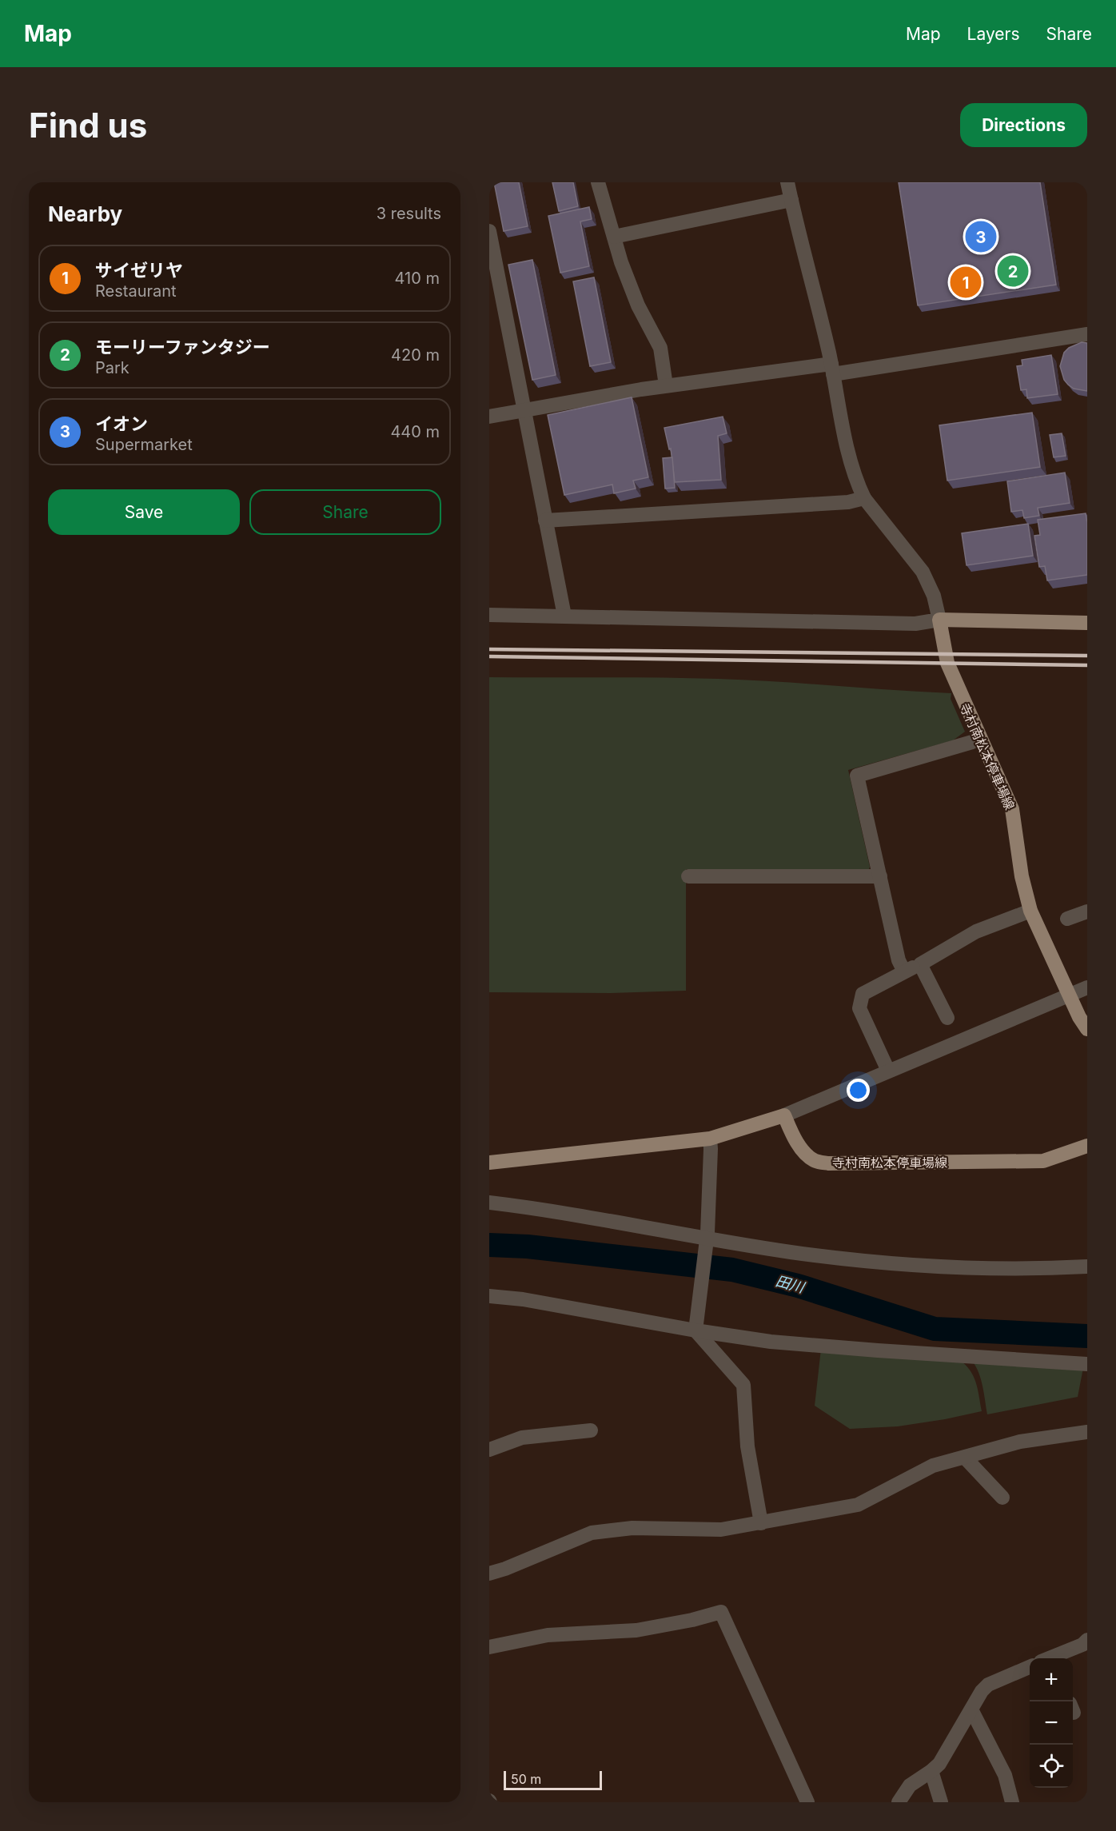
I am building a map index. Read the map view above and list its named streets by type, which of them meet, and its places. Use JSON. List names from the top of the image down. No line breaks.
{"streets":{"main road":["寺村南松本停車場線"]},"water":["田川"],"scale_bar":"50 m","page":{"header":"Map","nav":["Map","Layers","Share"],"buttons":["Directions",["Save","Share"]],"title":"Find us","heading":["Nearby","3 results"],"pins":["3","2","1"],"list":[{"mark":"1","name":"サイゼリヤ","note":"Restaurant","value":"410 m"},{"mark":"2","name":"モーリーファンタジー","note":"Park","value":"420 m"},{"mark":"3","name":"イオン","note":"Supermarket","value":"440 m"}],"map_buttons":["+","−"],"scale":"50 m"}}
